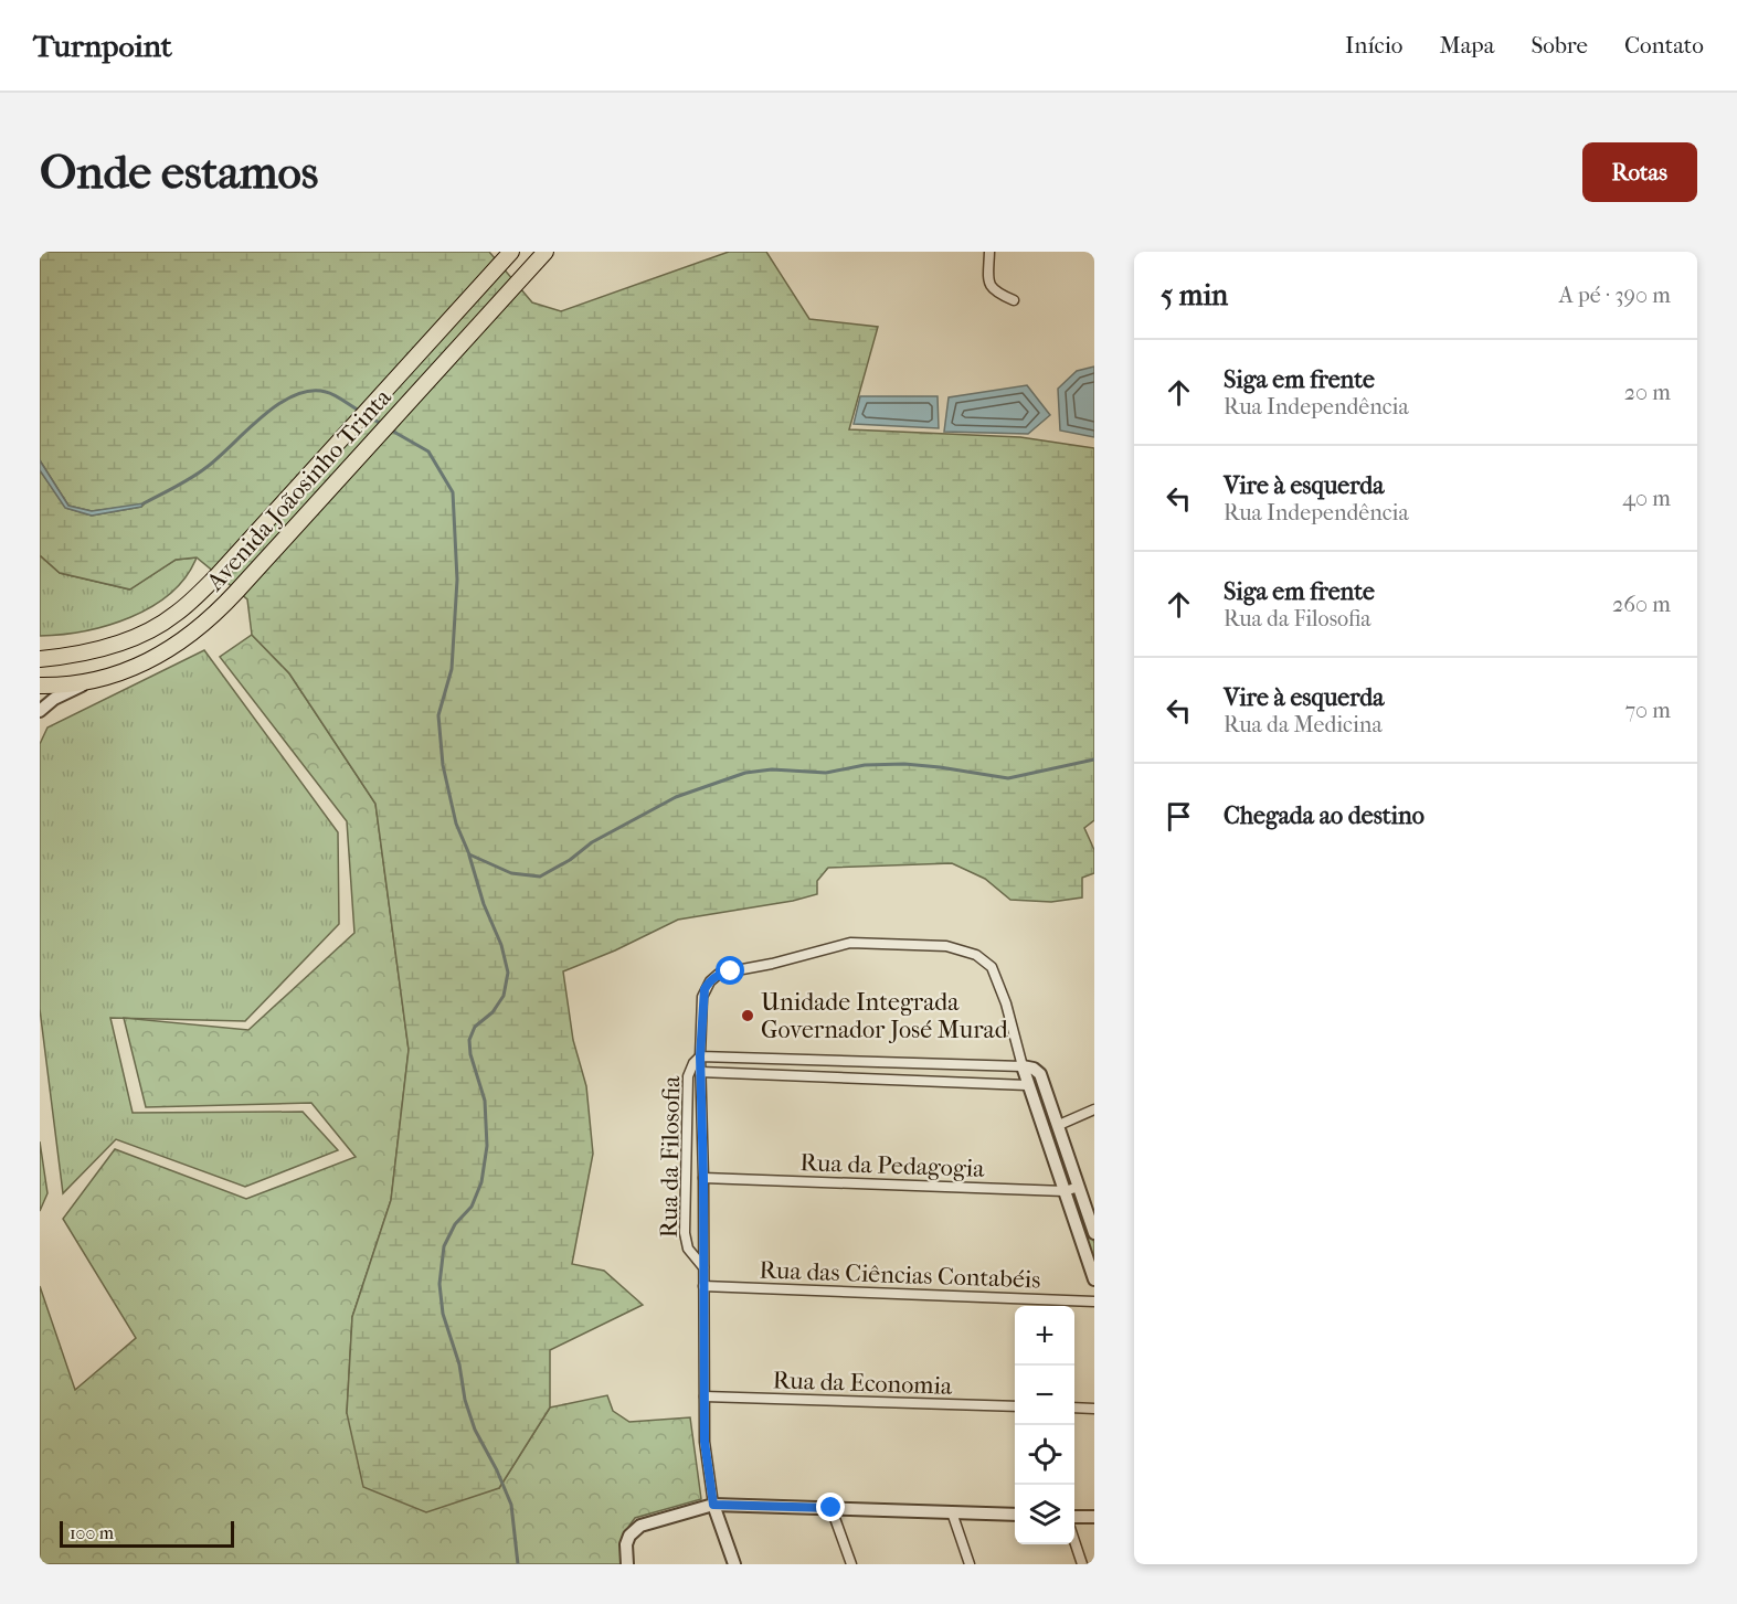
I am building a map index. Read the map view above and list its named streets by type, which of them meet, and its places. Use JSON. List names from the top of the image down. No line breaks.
{"streets":{"main road":["Avenida Joãosinho Trinta"],"street":["Rua da Filosofia","Rua da Pedagogia","Rua das Ciências Contabéis","Rua da Economia"]},"crossings":[["Rua da Filosofia","Rua da Pedagogia"],["Rua da Filosofia","Rua das Ciências Contabéis"],["Rua da Filosofia","Rua da Economia"]],"places":["Unidade Integrada Governador José Murad"],"scale_bar":"100 m","page":{"header":"Turnpoint","nav":["Início","Mapa","Sobre","Contato"],"buttons":"Rotas","title":"Onde estamos","heading":["5 min","A pé · 390 m"],"list":[["Siga em frente","Rua Independência","20 m"],["Vire à esquerda","Rua Independência","40 m"],["Siga em frente","Rua da Filosofia","260 m"],["Vire à esquerda","Rua da Medicina","70 m"],"Chegada ao destino"],"map_buttons":["+","−"],"scale":"100 m"}}
